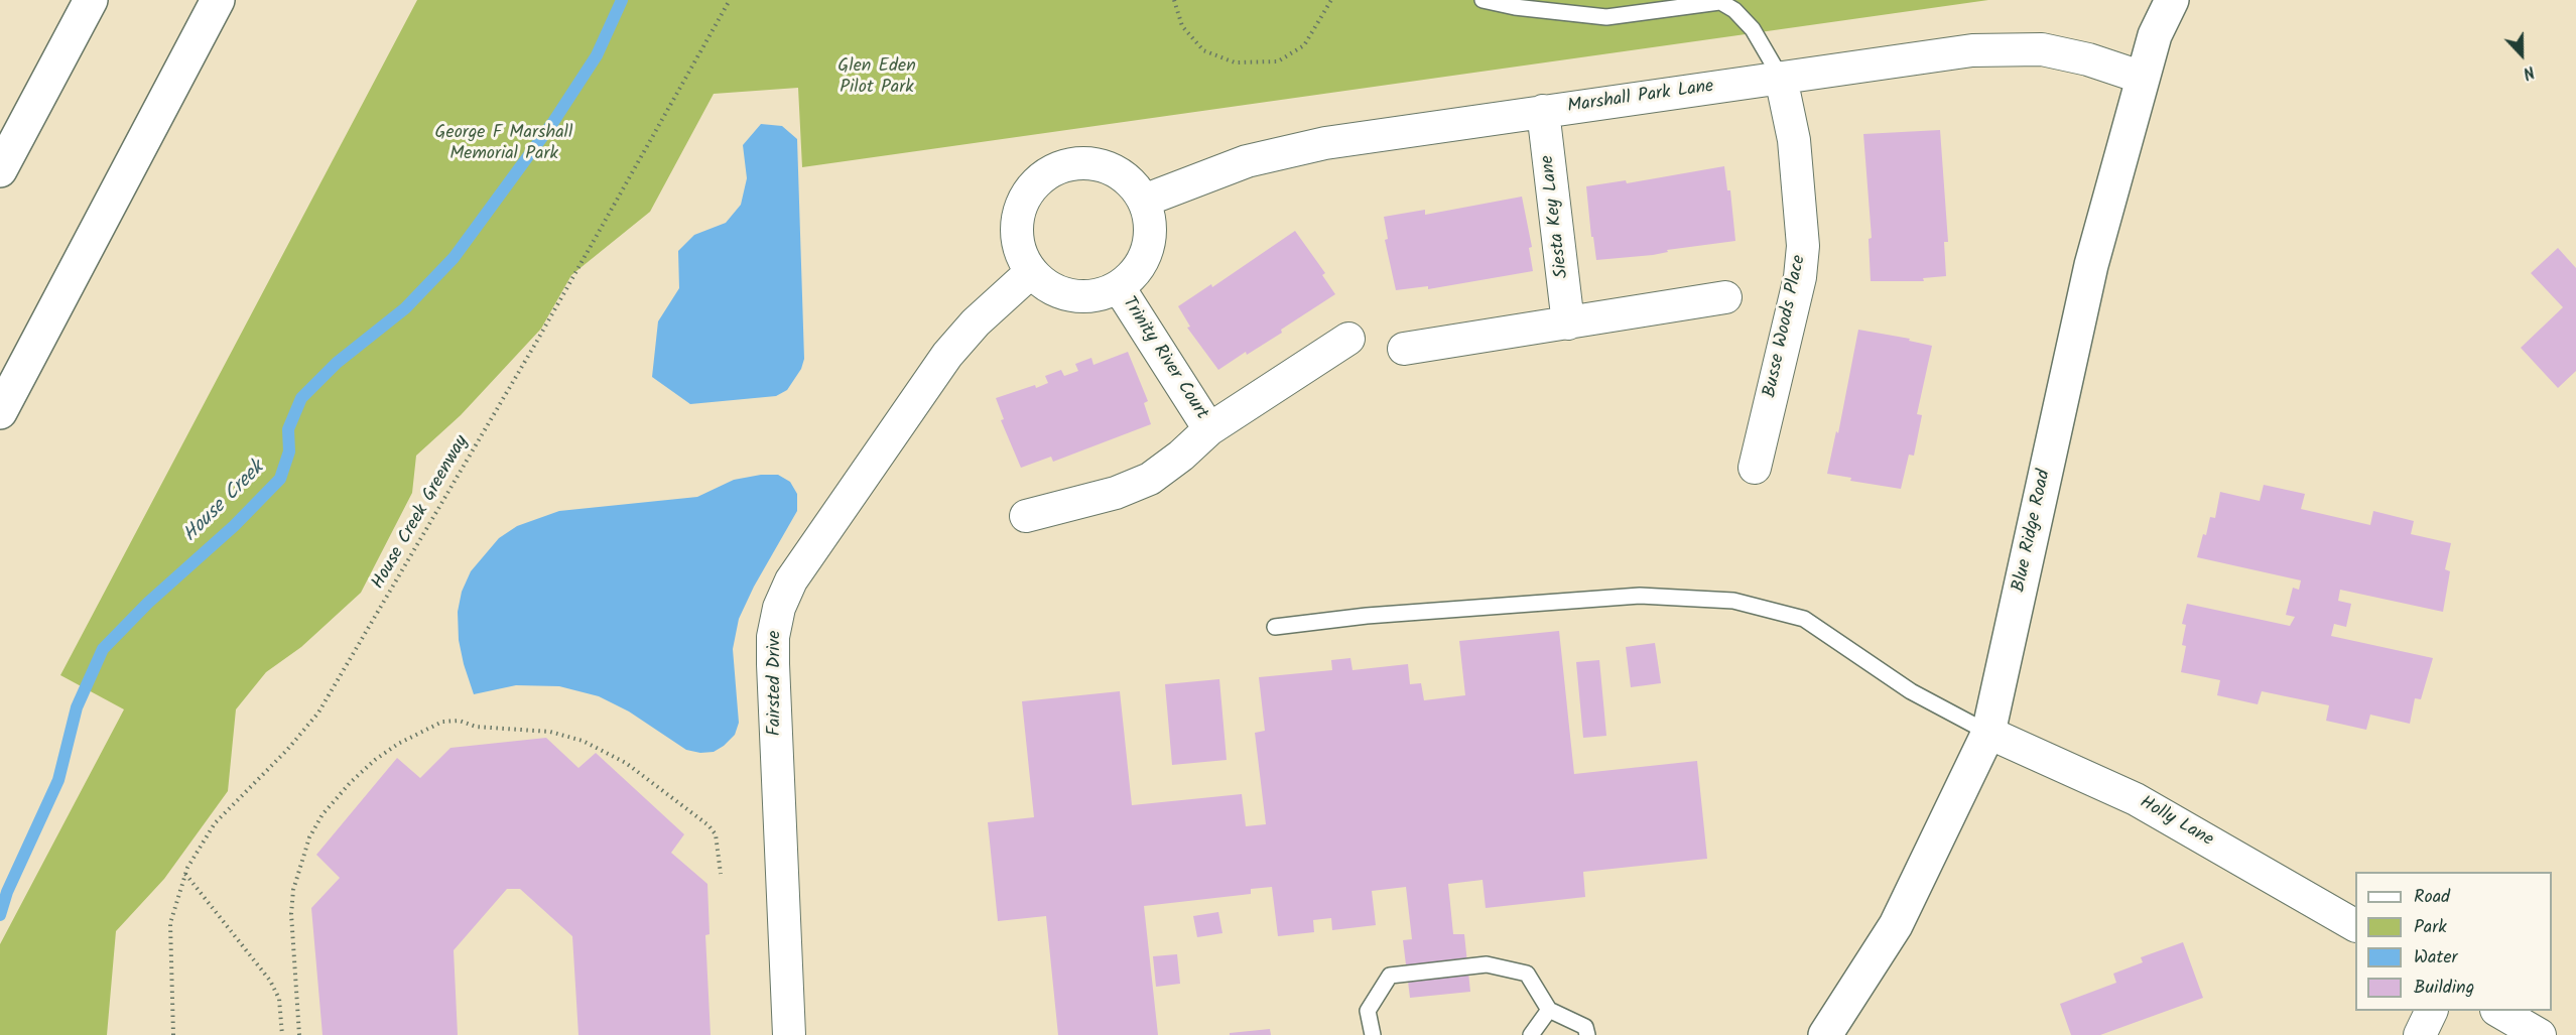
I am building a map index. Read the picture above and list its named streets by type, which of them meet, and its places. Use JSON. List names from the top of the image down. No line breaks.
{"streets":{"main road":["Blue Ridge Road"],"street":["Marshall Park Lane","Siesta Key Lane","Busse Woods Place","Trinity River Court","Fairsted Drive","Holly Lane"],"path":["House Creek Greenway"]},"crossings":[["Marshall Park Lane","Siesta Key Lane"],["Marshall Park Lane","Busse Woods Place"],["Marshall Park Lane","Trinity River Court"],["Marshall Park Lane","Blue Ridge Road"],["Marshall Park Lane","Fairsted Drive"],["Trinity River Court","Fairsted Drive"],["Blue Ridge Road","Holly Lane"]],"water":["House Creek"],"parks":["Glen Eden Pilot Park","George F Marshall Memorial Park"],"legend":["Road","Park","Water","Building"],"north":"bottom"}
